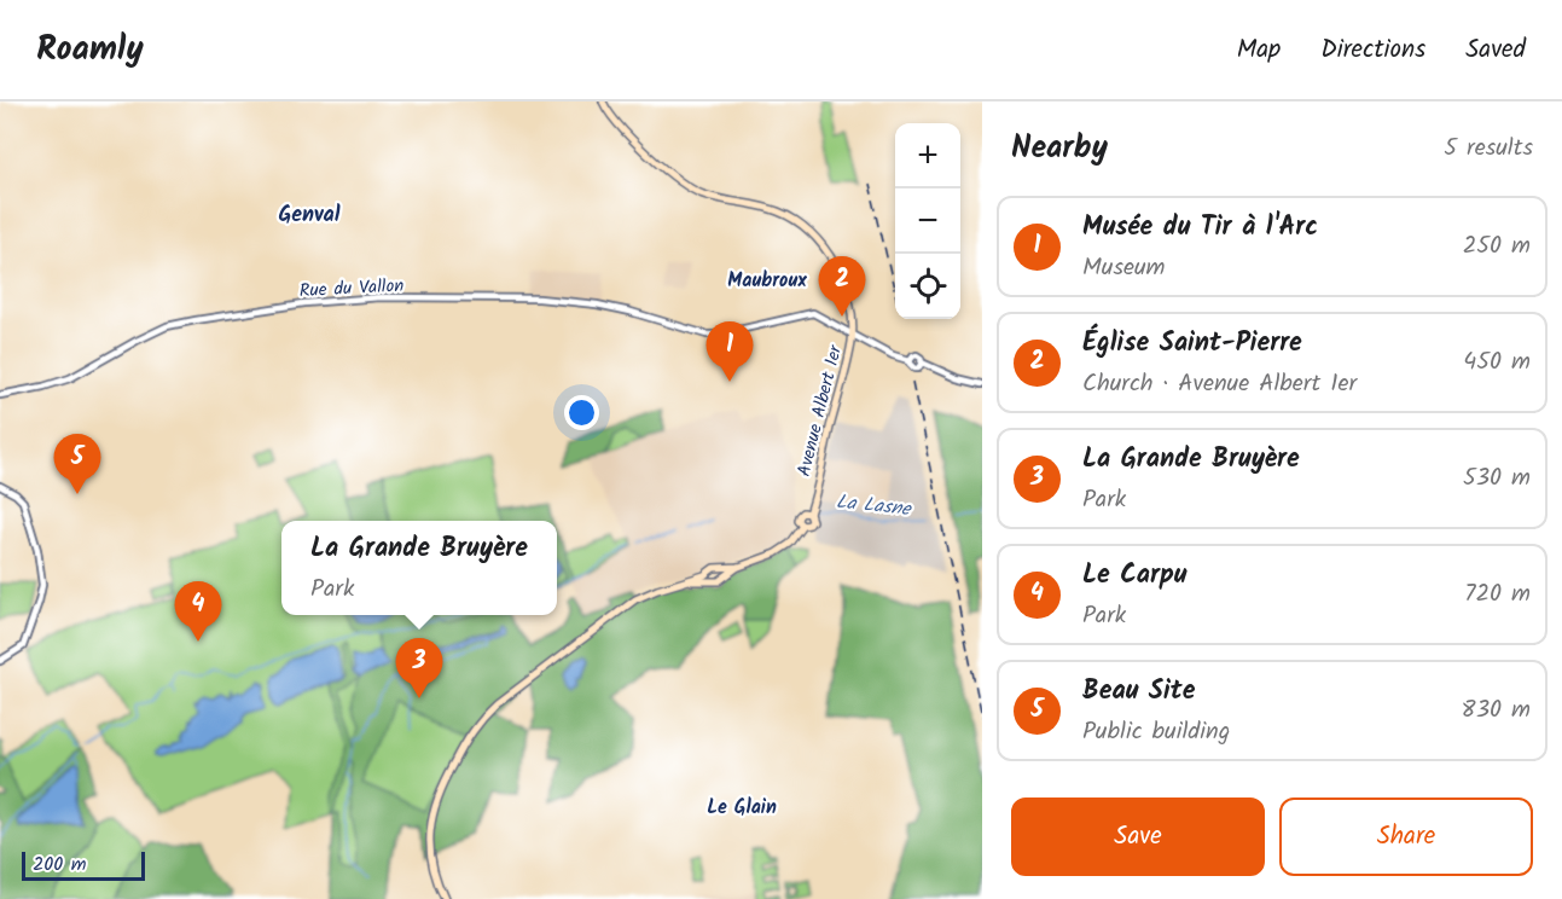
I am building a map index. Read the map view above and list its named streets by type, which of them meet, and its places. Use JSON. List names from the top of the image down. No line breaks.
{"streets":{"main road":["Avenue Albert 1er"],"street":["Rue du Vallon"]},"crossings":[["Rue du Vallon","Avenue Albert 1er"]],"districts":["Genval","Maubroux","Le Glain"],"water":["La Lasne"],"scale_bar":"200 m","page":{"header":"Roamly","nav":["Map","Directions","Saved"],"heading":["Nearby","5 results"],"map_buttons":["+","−"],"list":[{"mark":"1","name":"Musée du Tir à l'Arc","note":"Museum","value":"250 m"},{"mark":"2","name":"Église Saint-Pierre","note":"Church · Avenue Albert 1er","value":"450 m"},{"mark":"3","name":"La Grande Bruyère","note":"Park","value":"530 m"},{"mark":"4","name":"Le Carpu","note":"Park","value":"720 m"},{"mark":"5","name":"Beau Site","note":"Public building","value":"830 m"}],"pins":["2","1","5","4","3"],"popup":["La Grande Bruyère","Park"],"buttons":["Save","Share"],"scale":"200 m"}}
